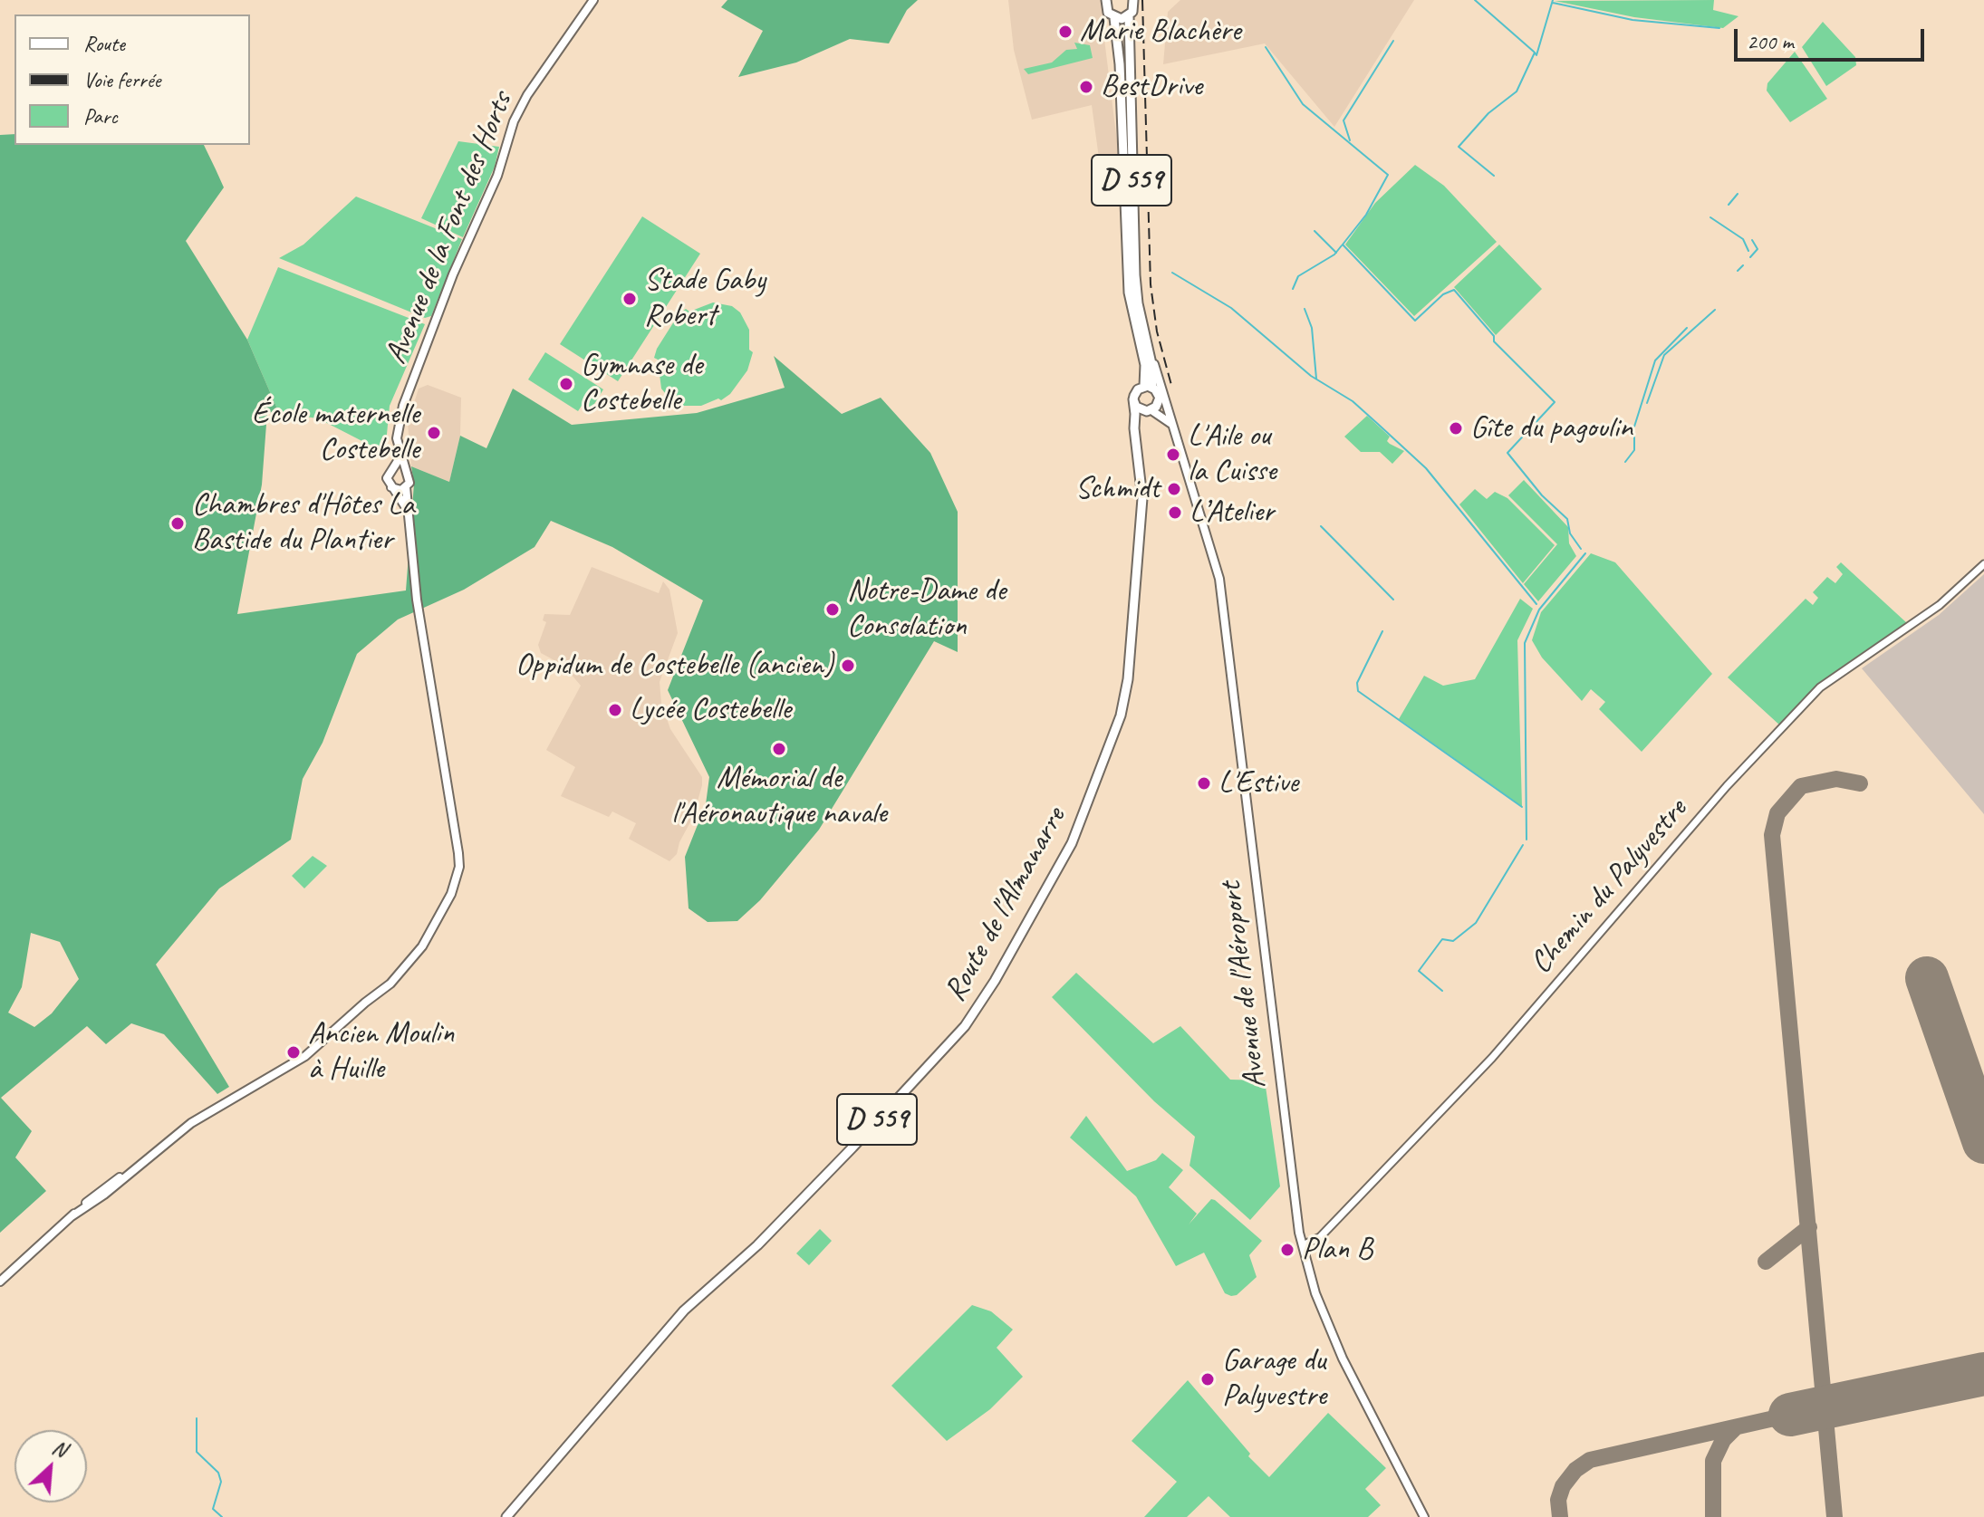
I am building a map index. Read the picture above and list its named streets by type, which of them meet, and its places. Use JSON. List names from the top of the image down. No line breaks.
{"streets":{"main road":["D 559","Avenue de la Font des Horts","Route de l'Almanarre","Avenue de l'Aéroport"],"street":["Chemin du Palyvestre"]},"crossings":[["D 559","Route de l'Almanarre"],["D 559","Avenue de l'Aéroport"],["Chemin du Palyvestre","Avenue de l'Aéroport"],["Route de l'Almanarre","Avenue de l'Aéroport"]],"places":["Marie Blachère","BestDrive","Stade Gaby Robert","Gymnase de Costebelle","Gîte du pagoulin","École maternelle Costebelle","L'Aile ou la Cuisse","Schmidt","L’Atelier","Chambres d'Hôtes La Bastide du Plantier","Notre-Dame de Consolation","Oppidum de Costebelle (ancien)","Lycée Costebelle","Mémorial de l'Aéronautique navale","L'Estive","Ancien Moulin à Huille","Plan B","Garage du Palyvestre"],"legend":["Route","Voie ferrée","Parc"],"scale_bar":"200 m","north":"top right"}
